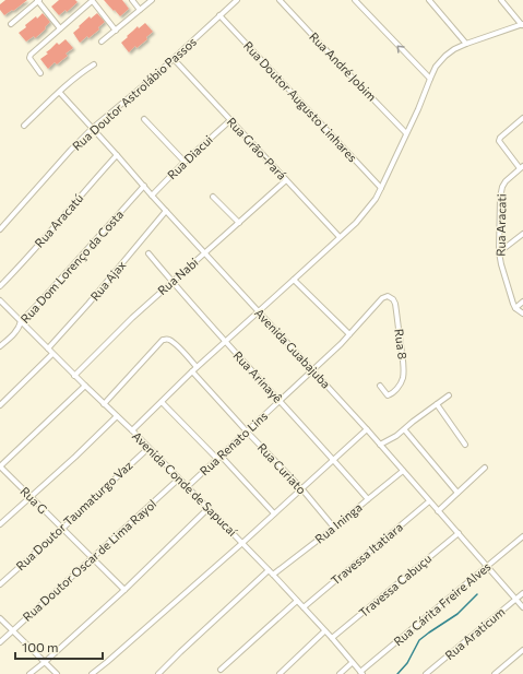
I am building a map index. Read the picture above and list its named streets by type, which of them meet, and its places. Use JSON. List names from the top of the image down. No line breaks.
{"streets":{"street":["Rua André Jobim","Rua Doutor Astrolábio Passos","Rua Doutor Augusto Linhares","Rua Grão-Pará","Rua Diacui","Rua Aracatú","Rua Aracati","Rua Dom Lorenço da Costa","Rua Nabi","Rua Ajax","Rua 8","Avenida Guabajuba","Rua Arinayê","Rua Renato Lins","Rua Curiato","Avenida Conde de Sapucaí","Rua G","Rua Doutor Taumaturgo Vaz","Rua Ininga","Travessa Itatiara","Rua Doutor Oscar de Lima Rayol","Travessa Cabuçu","Rua Cárita Freire Alves","Rua Araticum"]},"crossings":[["Rua Doutor Astrolábio Passos","Rua Doutor Augusto Linhares"],["Rua Doutor Astrolábio Passos","Rua Grão-Pará"],["Rua Doutor Astrolábio Passos","Avenida Guabajuba"],["Rua Grão-Pará","Rua Diacui"],["Rua Grão-Pará","Rua Nabi"],["Rua Diacui","Avenida Guabajuba"],["Rua Aracatú","Avenida Guabajuba"],["Rua Dom Lorenço da Costa","Avenida Guabajuba"],["Rua Dom Lorenço da Costa","Avenida Conde de Sapucaí"],["Rua Nabi","Avenida Guabajuba"],["Rua Nabi","Rua Arinayê"],["Rua Nabi","Avenida Conde de Sapucaí"],["Rua Ajax","Avenida Guabajuba"],["Rua Ajax","Avenida Conde de Sapucaí"],["Rua 8","Rua Renato Lins"],["Avenida Guabajuba","Rua Renato Lins"],["Avenida Guabajuba","Rua Ininga"],["Avenida Guabajuba","Travessa Itatiara"],["Avenida Guabajuba","Travessa Cabuçu"],["Avenida Guabajuba","Rua Cárita Freire Alves"],["Avenida Guabajuba","Rua Araticum"],["Rua Arinayê","Rua Renato Lins"],["Rua Arinayê","Rua Ininga"],["Rua Renato Lins","Rua Curiato"],["Rua Renato Lins","Avenida Conde de Sapucaí"],["Rua Curiato","Rua Ininga"],["Avenida Conde de Sapucaí","Rua Doutor Taumaturgo Vaz"],["Avenida Conde de Sapucaí","Rua Ininga"],["Avenida Conde de Sapucaí","Travessa Itatiara"],["Avenida Conde de Sapucaí","Rua Doutor Oscar de Lima Rayol"],["Avenida Conde de Sapucaí","Travessa Cabuçu"],["Avenida Conde de Sapucaí","Rua Cárita Freire Alves"],["Rua G","Rua Doutor Taumaturgo Vaz"],["Rua G","Rua Doutor Oscar de Lima Rayol"]],"scale_bar":"100 m"}
